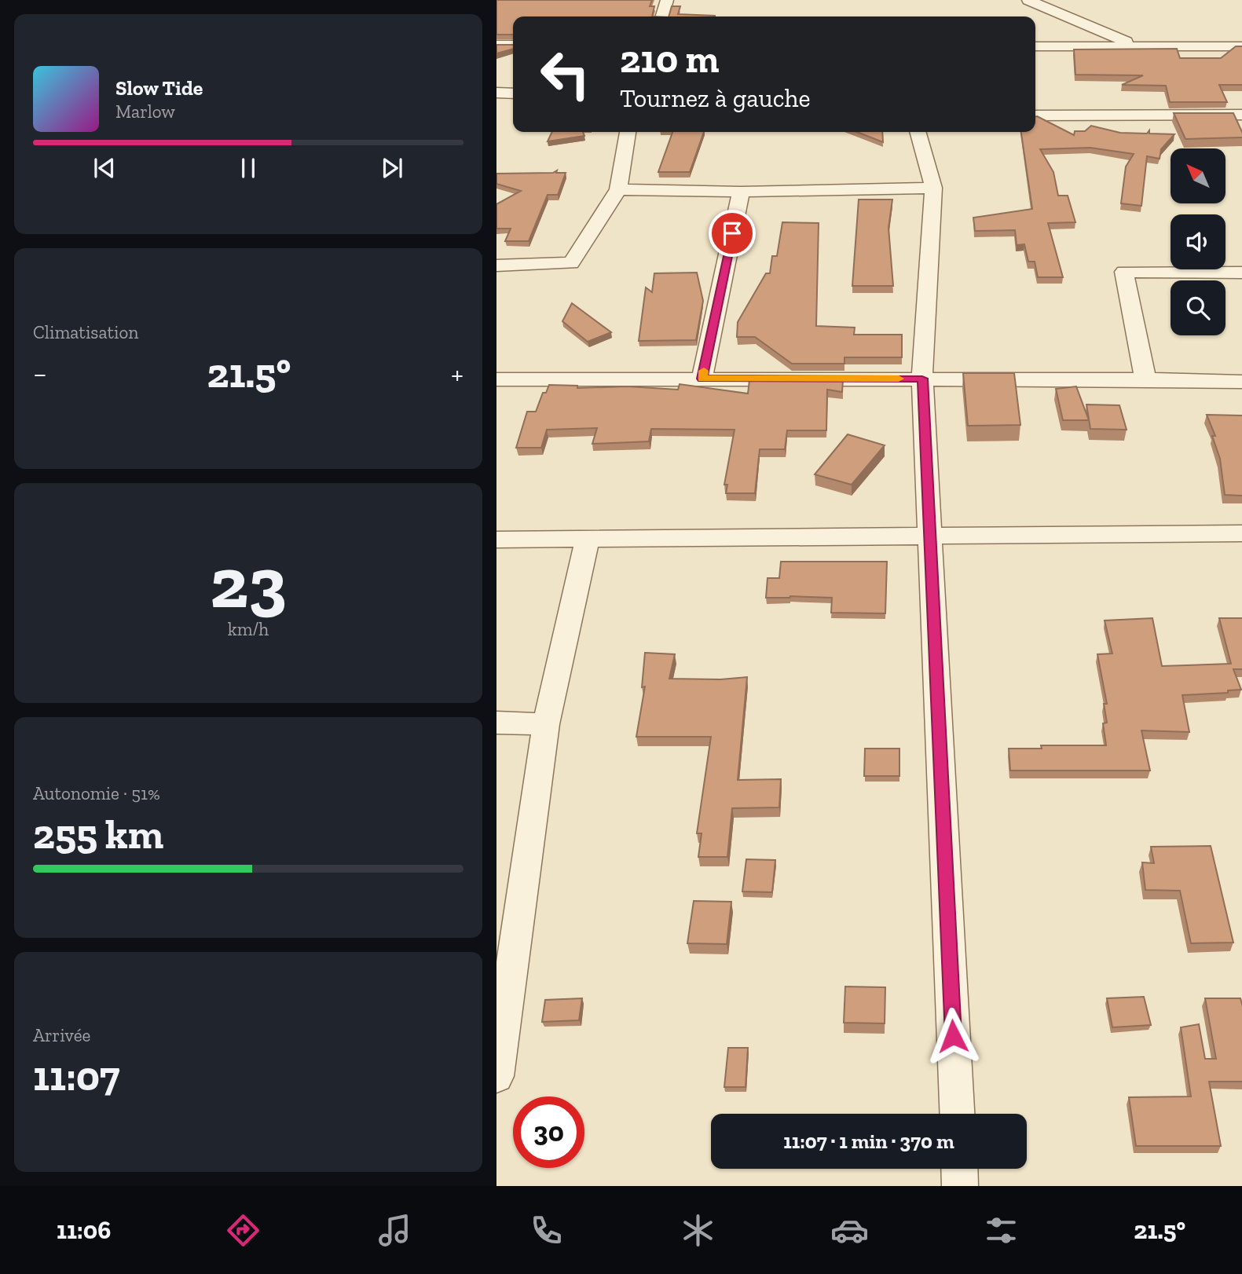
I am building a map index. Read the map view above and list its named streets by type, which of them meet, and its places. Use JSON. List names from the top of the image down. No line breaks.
{"north":"top left","page":{"turn":["210 m","Tournez à gauche"],"song":["Slow Tide","Marlow"],"tile":["Climatisation",["23","km/h"],["Autonomie · 51%","255 km"],["Arrivée","11:07"]],"heat":["−","21.5°","+"],"limit":"30","trip":"11:07 · 1 min · 370 m","tabs":["11:06","21.5°"]}}
